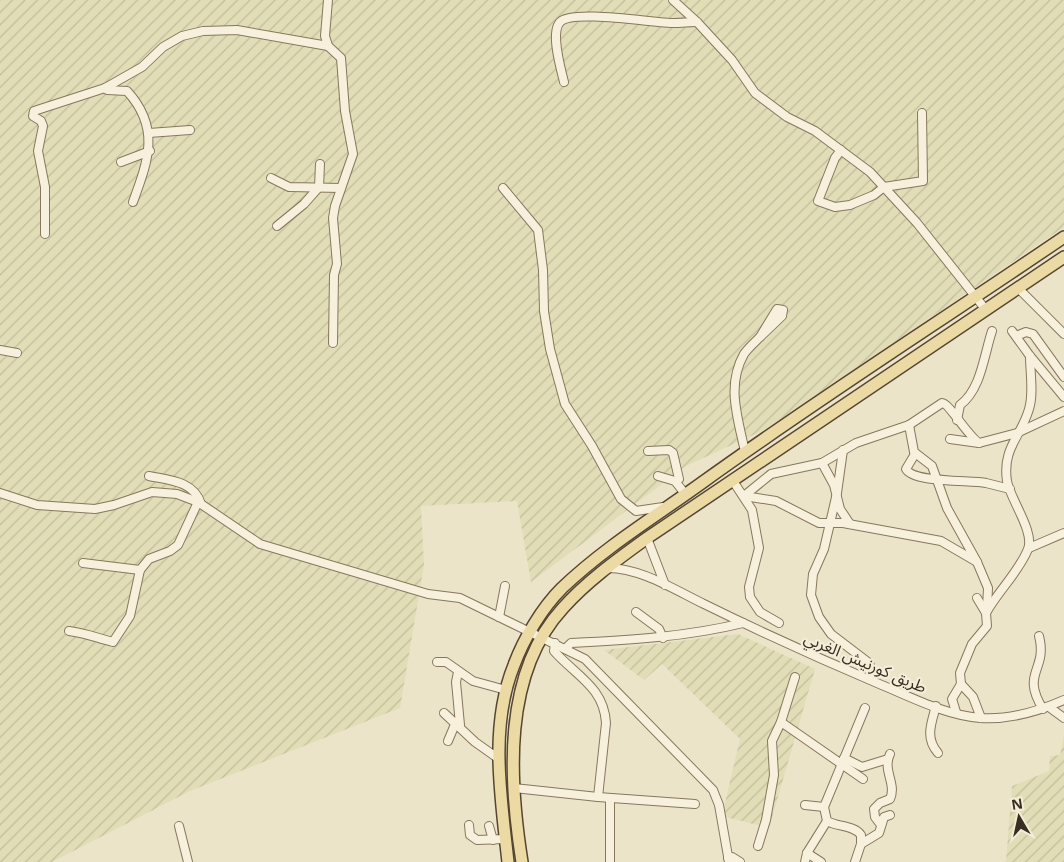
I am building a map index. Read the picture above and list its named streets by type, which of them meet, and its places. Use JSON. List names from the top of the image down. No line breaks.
{"streets":{"street":["طريق كورنيش الغربي"]},"north":"top"}
